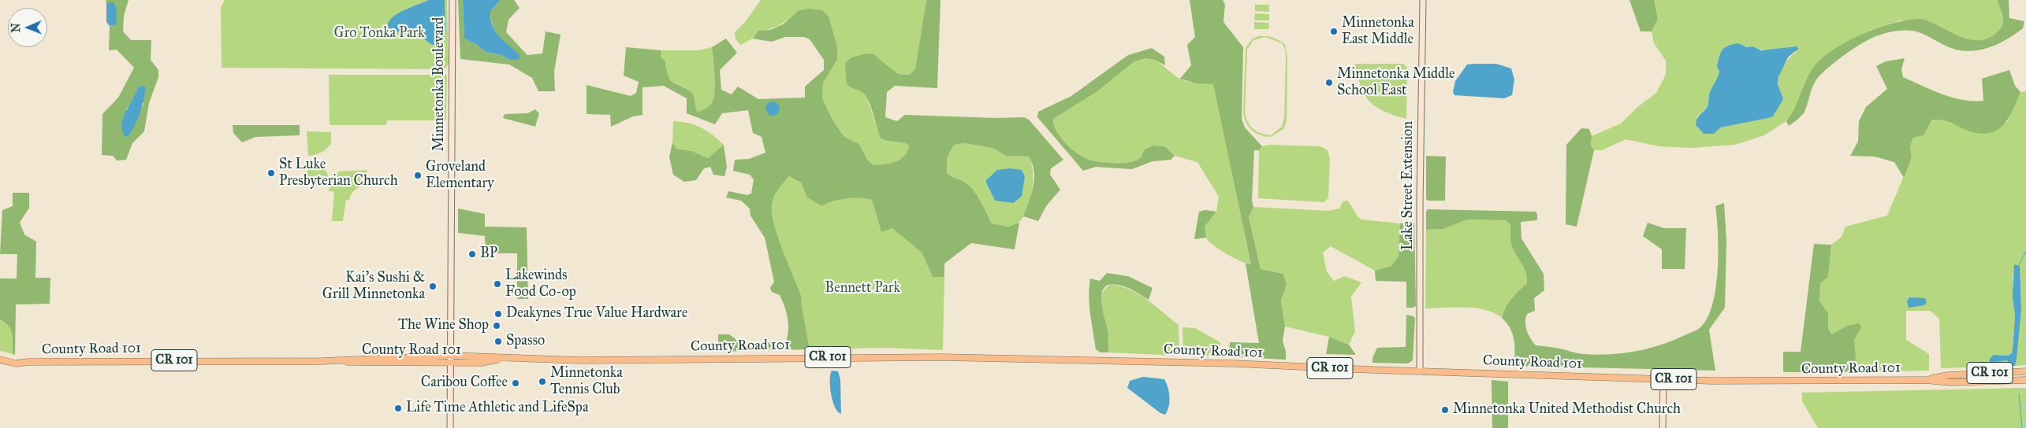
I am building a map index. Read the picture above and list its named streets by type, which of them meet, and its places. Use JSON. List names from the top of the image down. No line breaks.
{"streets":{"main road":["County Road 101","CR 101"],"street":["Minnetonka Boulevard","Lake Street Extension"]},"crossings":[["Minnetonka Boulevard","County Road 101"],["Lake Street Extension","County Road 101"]],"parks":["Gro Tonka Park","Bennett Park"],"places":["Minnetonka East Middle","Minnetonka Middle School East","St Luke Presbyterian Church","Groveland Elementary","BP","Lakewinds Food Co-op","Kai's Sushi & Grill Minnetonka","Deakynes True Value Hardware","The Wine Shop","Spasso","Minnetonka Tennis Club","Caribou Coffee","Life Time Athletic and LifeSpa","Minnetonka United Methodist Church"],"north":"left"}
